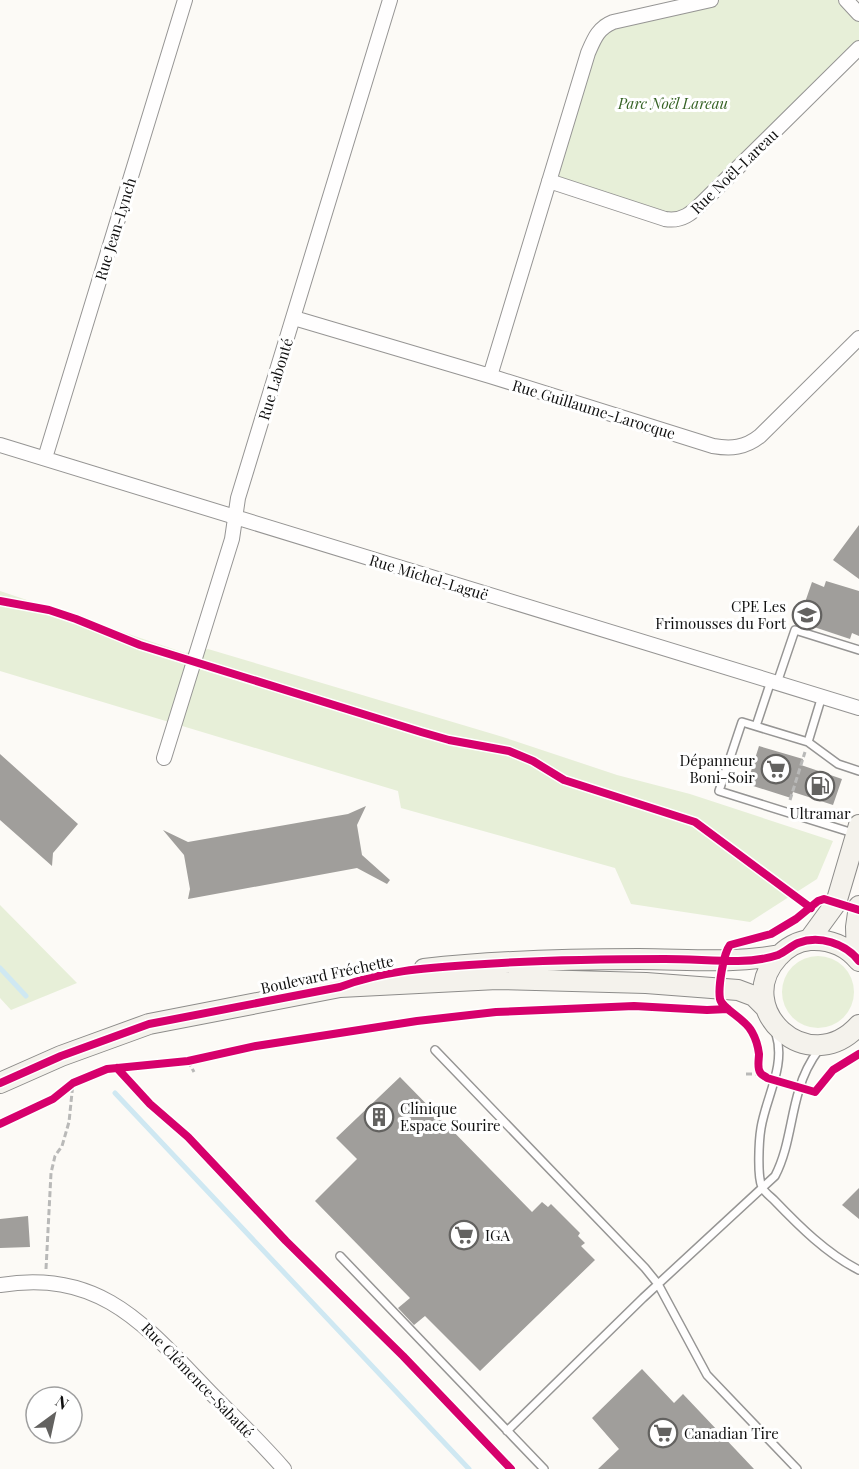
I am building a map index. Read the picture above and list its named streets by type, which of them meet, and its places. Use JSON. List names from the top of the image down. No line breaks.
{"streets":{"main road":["Boulevard Fréchette"],"street":["Rue Noël-Lareau","Rue Jean-Lynch","Rue Labonté","Rue Guillaume-Larocque","Rue Michel-Laguë","Rue Clémence-Sabatté"]},"crossings":[["Rue Jean-Lynch","Rue Michel-Laguë"],["Rue Labonté","Rue Guillaume-Larocque"],["Rue Labonté","Rue Michel-Laguë"]],"parks":["Parc Noël Lareau"],"places":{"school or university":["CPE Les Frimousses du Fort"],"supermarket":["Dépanneur Boni-Soir","IGA","Canadian Tire"],"fuel station":["Ultramar"],"building":["Clinique Espace Sourire"]},"north":"top right"}
